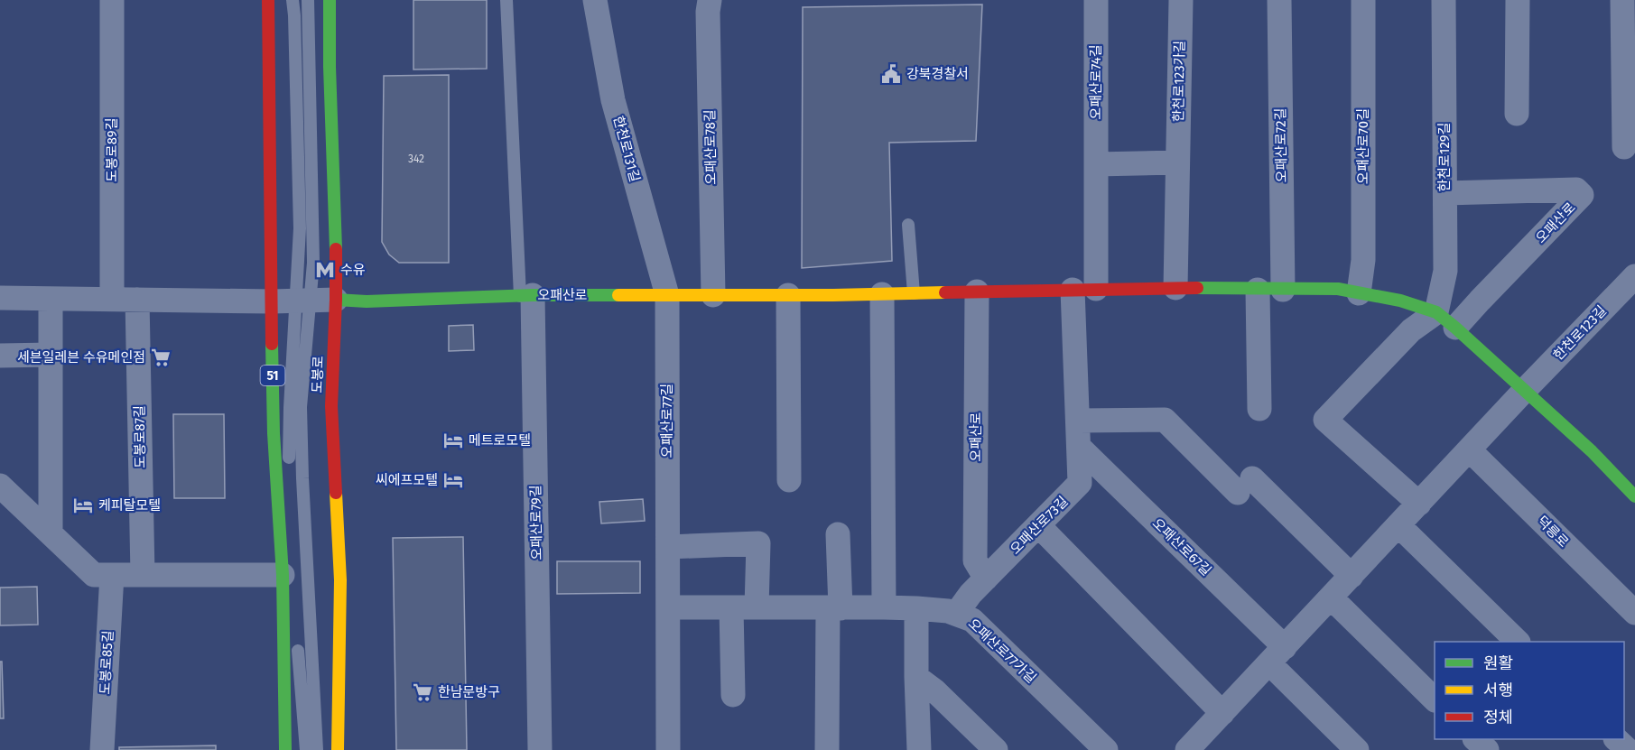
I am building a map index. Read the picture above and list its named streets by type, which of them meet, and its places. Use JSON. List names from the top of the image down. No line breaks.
{"streets":{"main road":["오패산로","도봉로","51"],"street":["한천로123가길","오패산로74길","오패산로72길","오패산로70길","오패산로78길","한천로131길","도봉로89길","한천로129길","한천로123길","오패산로77길","도봉로87길","오패산로79길","오패산로73길","덕릉로","오패산로67길","오패산로77가길","도봉로85길"]},"crossings":[["한천로123가길","오패산로"],["오패산로74길","오패산로"],["오패산로74길","오패산로73길"],["오패산로72길","오패산로"],["오패산로70길","오패산로"],["오패산로78길","오패산로"],["한천로131길","오패산로"],["한천로131길","오패산로77길"],["한천로129길","오패산로"],["오패산로","한천로123길"],["오패산로","도봉로"],["오패산로","오패산로77길"],["오패산로","오패산로79길"],["오패산로","오패산로73길"],["오패산로77길","오패산로77가길"],["오패산로73길","오패산로67길"],["오패산로73길","오패산로77가길"]],"places":{"public building":["강북경찰서"],"metro station":["수유"],"supermarket":["세븐일레븐 수유메인점","한남문방구"],"hotel":["메트로모텔","씨에프모텔","케피탈모텔"]},"house_numbers":["342"],"legend":["원활","서행","정체"]}
